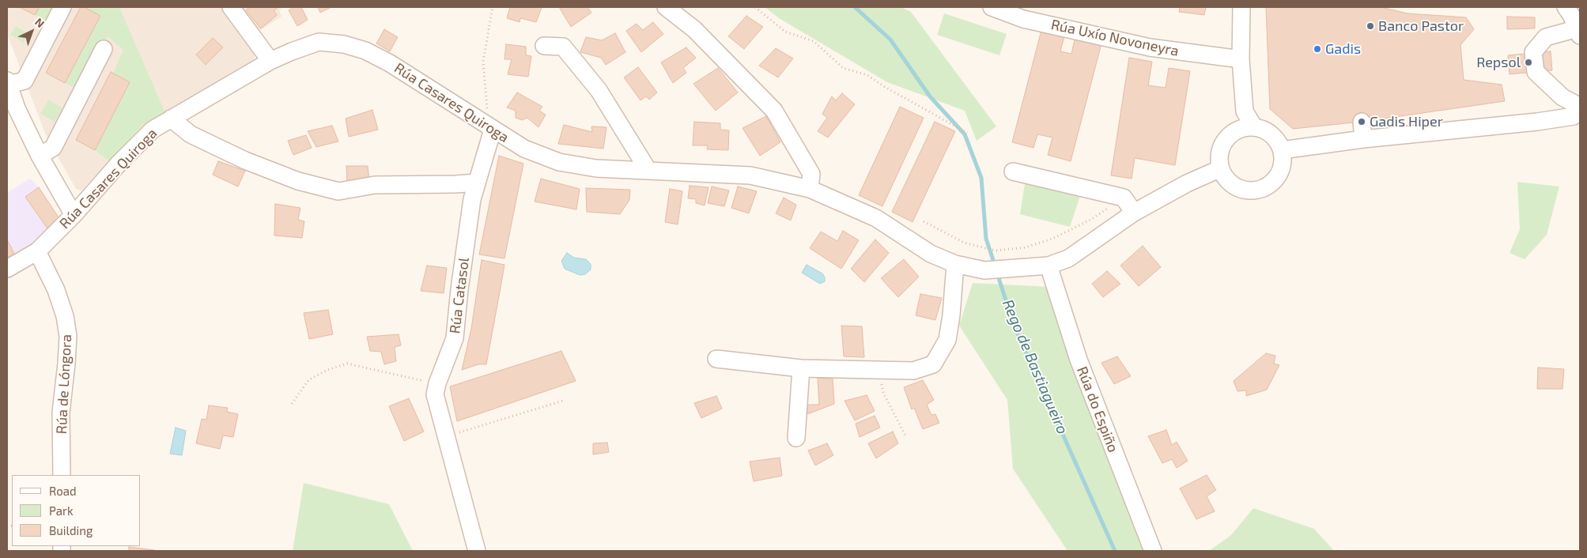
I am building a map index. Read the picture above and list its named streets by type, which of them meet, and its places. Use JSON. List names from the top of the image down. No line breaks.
{"streets":{"street":["Rúa Uxío Novoneyra","Rúa Casares Quiroga","Rúa Catasol","Rúa de Lóngora","Rúa do Espiño"]},"crossings":[["Rúa Casares Quiroga","Rúa Catasol"],["Rúa Casares Quiroga","Rúa de Lóngora"],["Rúa Casares Quiroga","Rúa do Espiño"]],"water":["Rego de Bastiagueiro"],"places":["Banco Pastor","Gadis","Repsol","Gadis Hiper"],"legend":["Road","Park","Building"],"north":"top right"}
